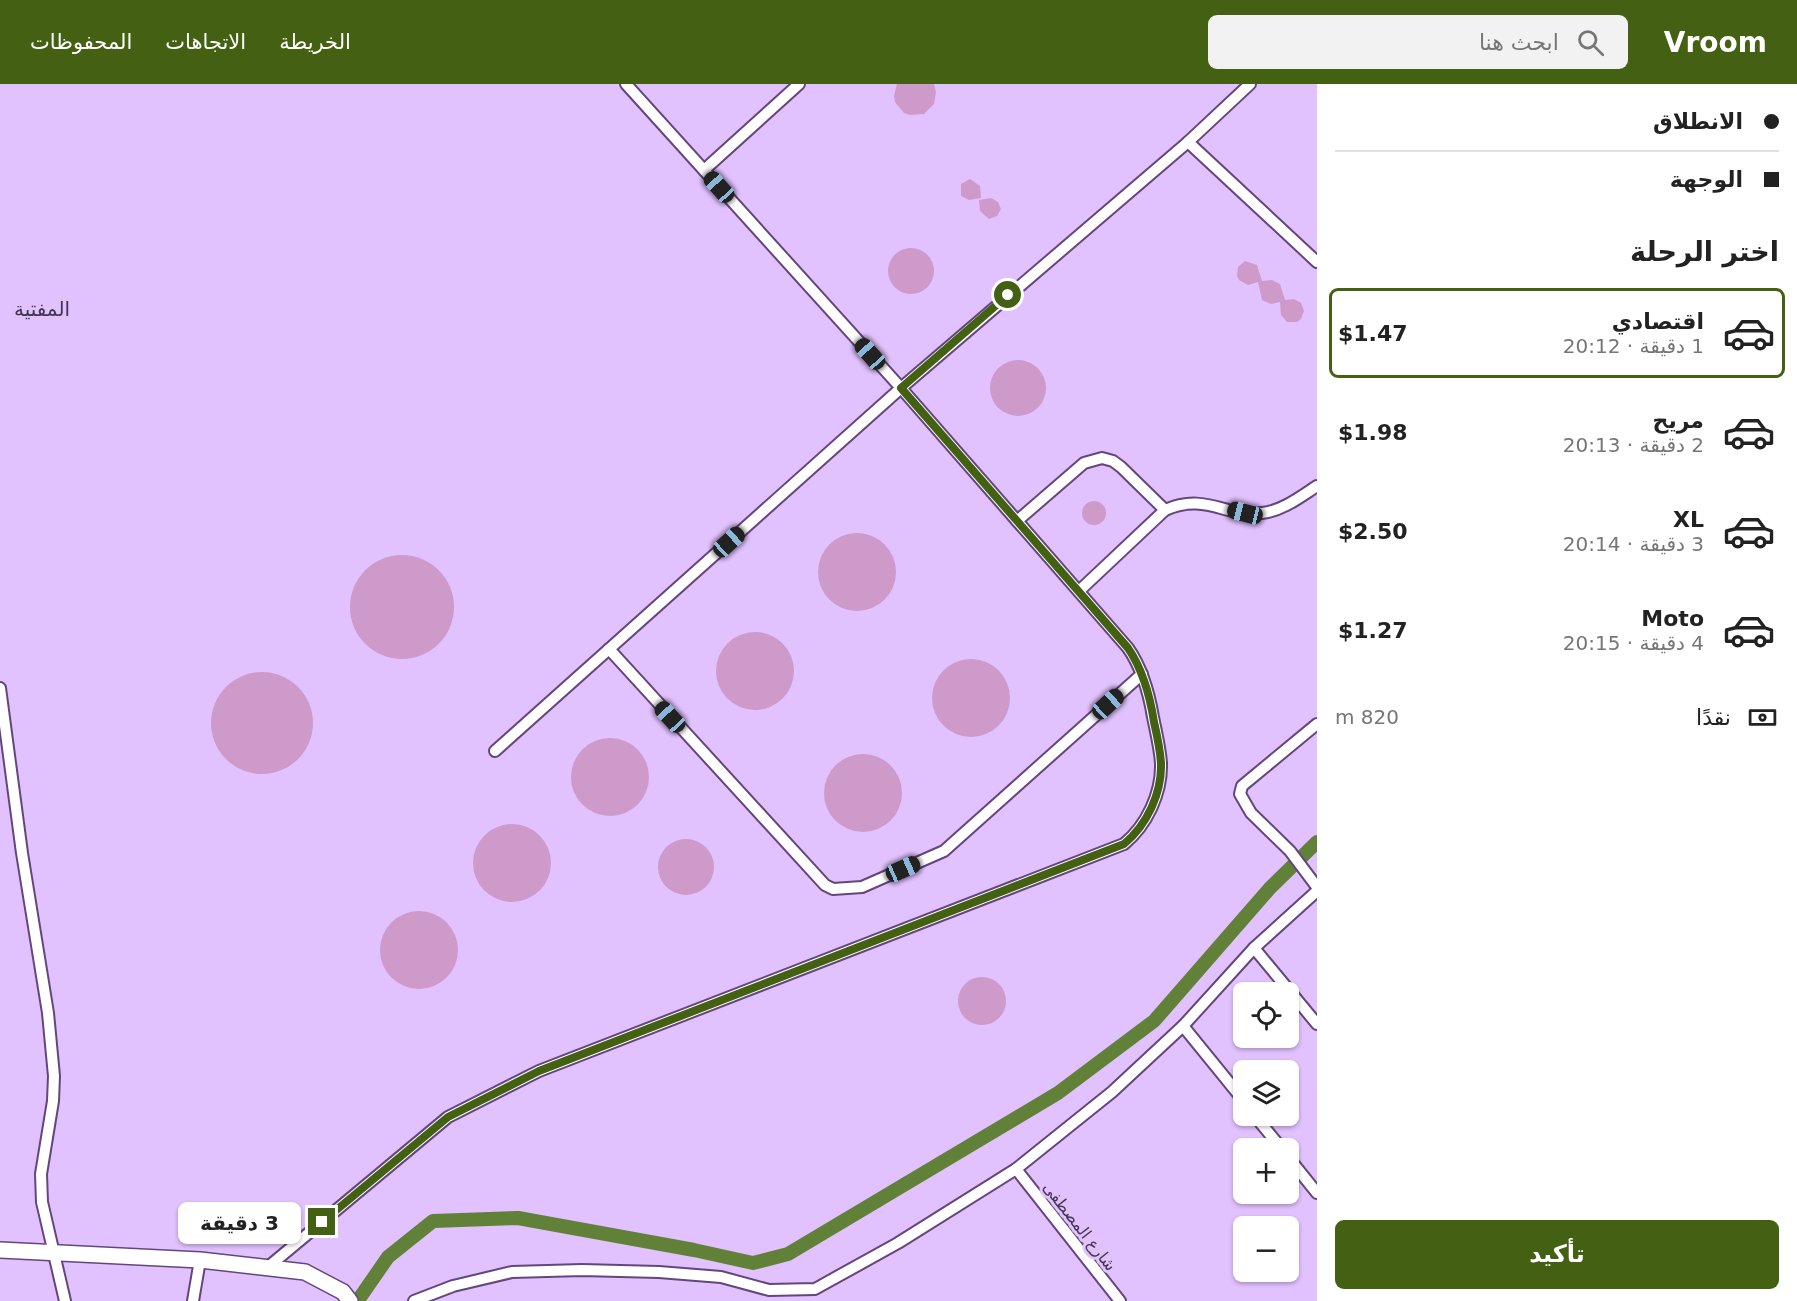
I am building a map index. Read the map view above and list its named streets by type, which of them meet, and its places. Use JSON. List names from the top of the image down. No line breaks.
{"streets":{"street":["شارع المصطفى"]},"districts":["المفتية"],"page":{"header":"Vroom","search":"ابحث هنا","nav":["الخريطة","الاتجاهات","المحفوظات"],"banner":["الانطلاق","الوجهة"],"heading":"اختر الرحلة","list":[{"name":"اقتصادي","note":"1 دقيقة · 20:12","value":"$1.47"},{"name":"مريح","note":"2 دقيقة · 20:13","value":"$1.98"},{"name":"XL","note":"3 دقيقة · 20:14","value":"$2.50"},{"name":"Moto","note":"4 دقيقة · 20:15","value":"$1.27"}],"pay":["نقدًا","820 m"],"map_buttons":["+","−"],"bubble":"3 دقيقة","buttons":"تأكيد"}}
